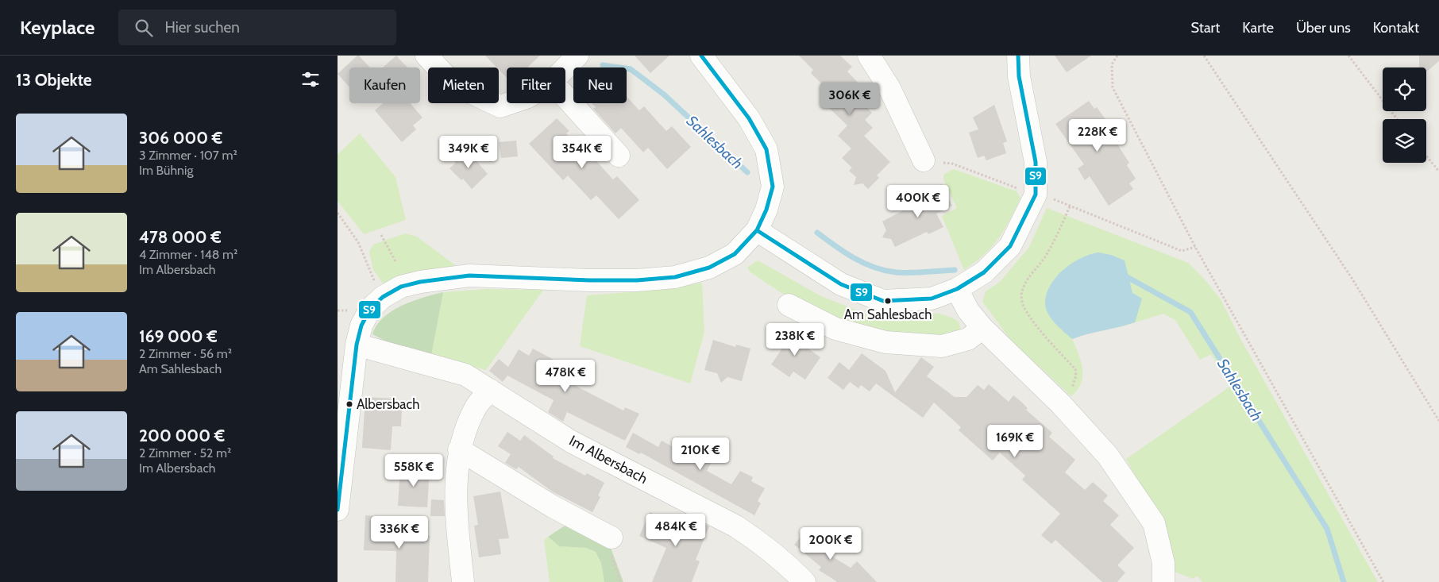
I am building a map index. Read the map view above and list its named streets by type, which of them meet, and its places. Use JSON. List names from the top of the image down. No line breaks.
{"streets":{"street":["Im Albersbach"]},"water":["Sahlesbach"],"places":["Am Sahlesbach","Albersbach"],"lines":["transit line S9"],"page":{"header":"Keyplace","search":"Hier suchen","nav":["Start","Karte","Über uns","Kontakt"],"heading":"13 Objekte","chip":["Kaufen","Mieten","Filter","Neu"],"price":["306K €","228K €","349K €","354K €","400K €","238K €","478K €","169K €","210K €","558K €","484K €","336K €","200K €"],"list":[{"name":"306 000 €","note":"3 Zimmer · 107 m² · Im Bühnig"},{"name":"478 000 €","note":"4 Zimmer · 148 m² · Im Albersbach"},{"name":"169 000 €","note":"2 Zimmer · 56 m² · Am Sahlesbach"},{"name":"200 000 €","note":"2 Zimmer · 52 m² · Im Albersbach"}]}}
